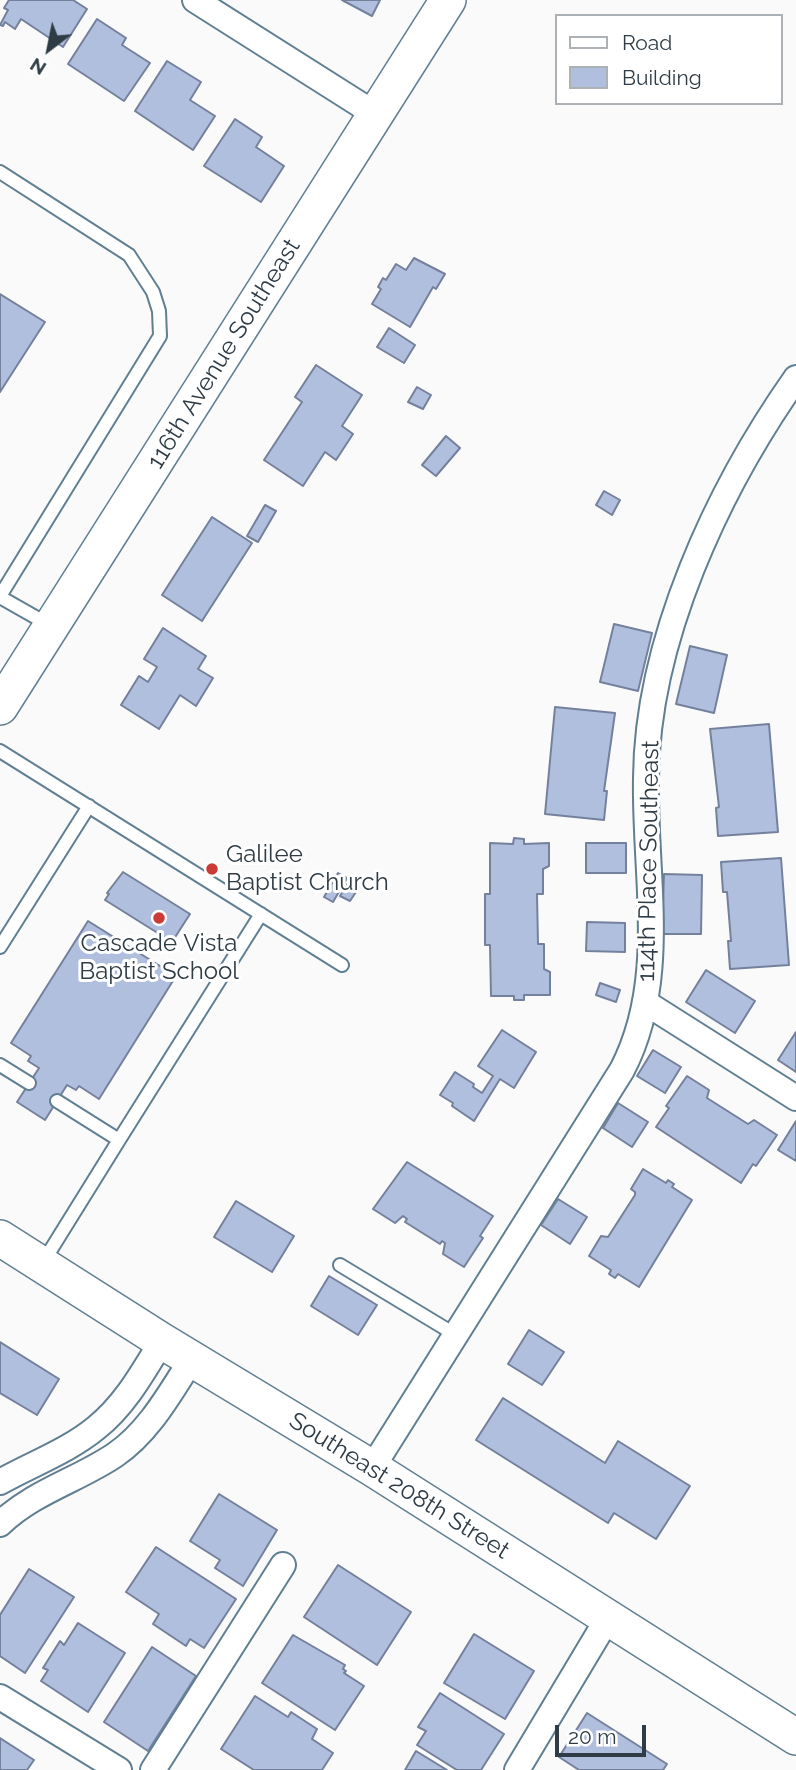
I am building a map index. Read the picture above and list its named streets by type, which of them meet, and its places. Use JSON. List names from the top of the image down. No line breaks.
{"streets":{"main road":["116th Avenue Southeast","Southeast 208th Street"],"street":["114th Place Southeast"]},"crossings":[["114th Place Southeast","Southeast 208th Street"]],"places":["Galilee Baptist Church","Cascade Vista Baptist School"],"legend":["Road","Building"],"scale_bar":"20 m","north":"bottom left"}
